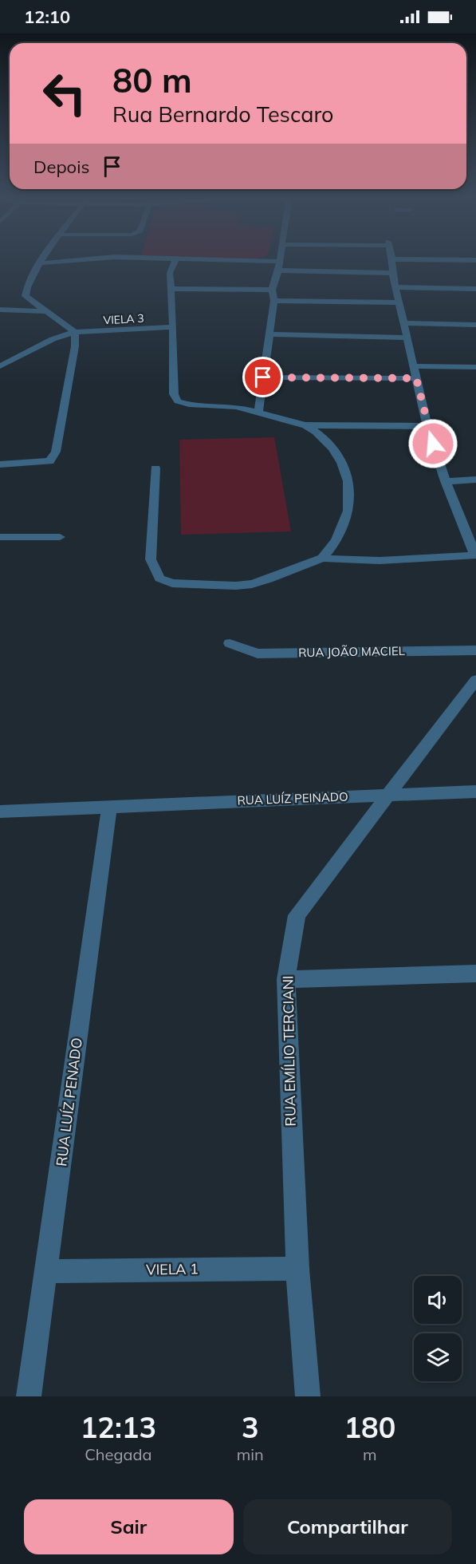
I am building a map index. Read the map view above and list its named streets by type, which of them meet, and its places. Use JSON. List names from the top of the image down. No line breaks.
{"streets":{"street":["VIELA 3","RUA JOÃO MACIEL","RUA LUÍZ PEINADO","RUA EMÍLIO TERCIANI","RUA LUÍZ PENADO","VIELA 1"]},"crossings":[["RUA LUÍZ PEINADO","RUA EMÍLIO TERCIANI"],["RUA LUÍZ PEINADO","RUA LUÍZ PENADO"],["RUA EMÍLIO TERCIANI","VIELA 1"],["RUA LUÍZ PENADO","VIELA 1"]],"page":{"status":"12:10","turn":["80 m","Rua Bernardo Tescaro"],"then":"Depois","eta":["12:13","Chegada","3","min","180","m"],"buttons":["Sair","Compartilhar"]}}
